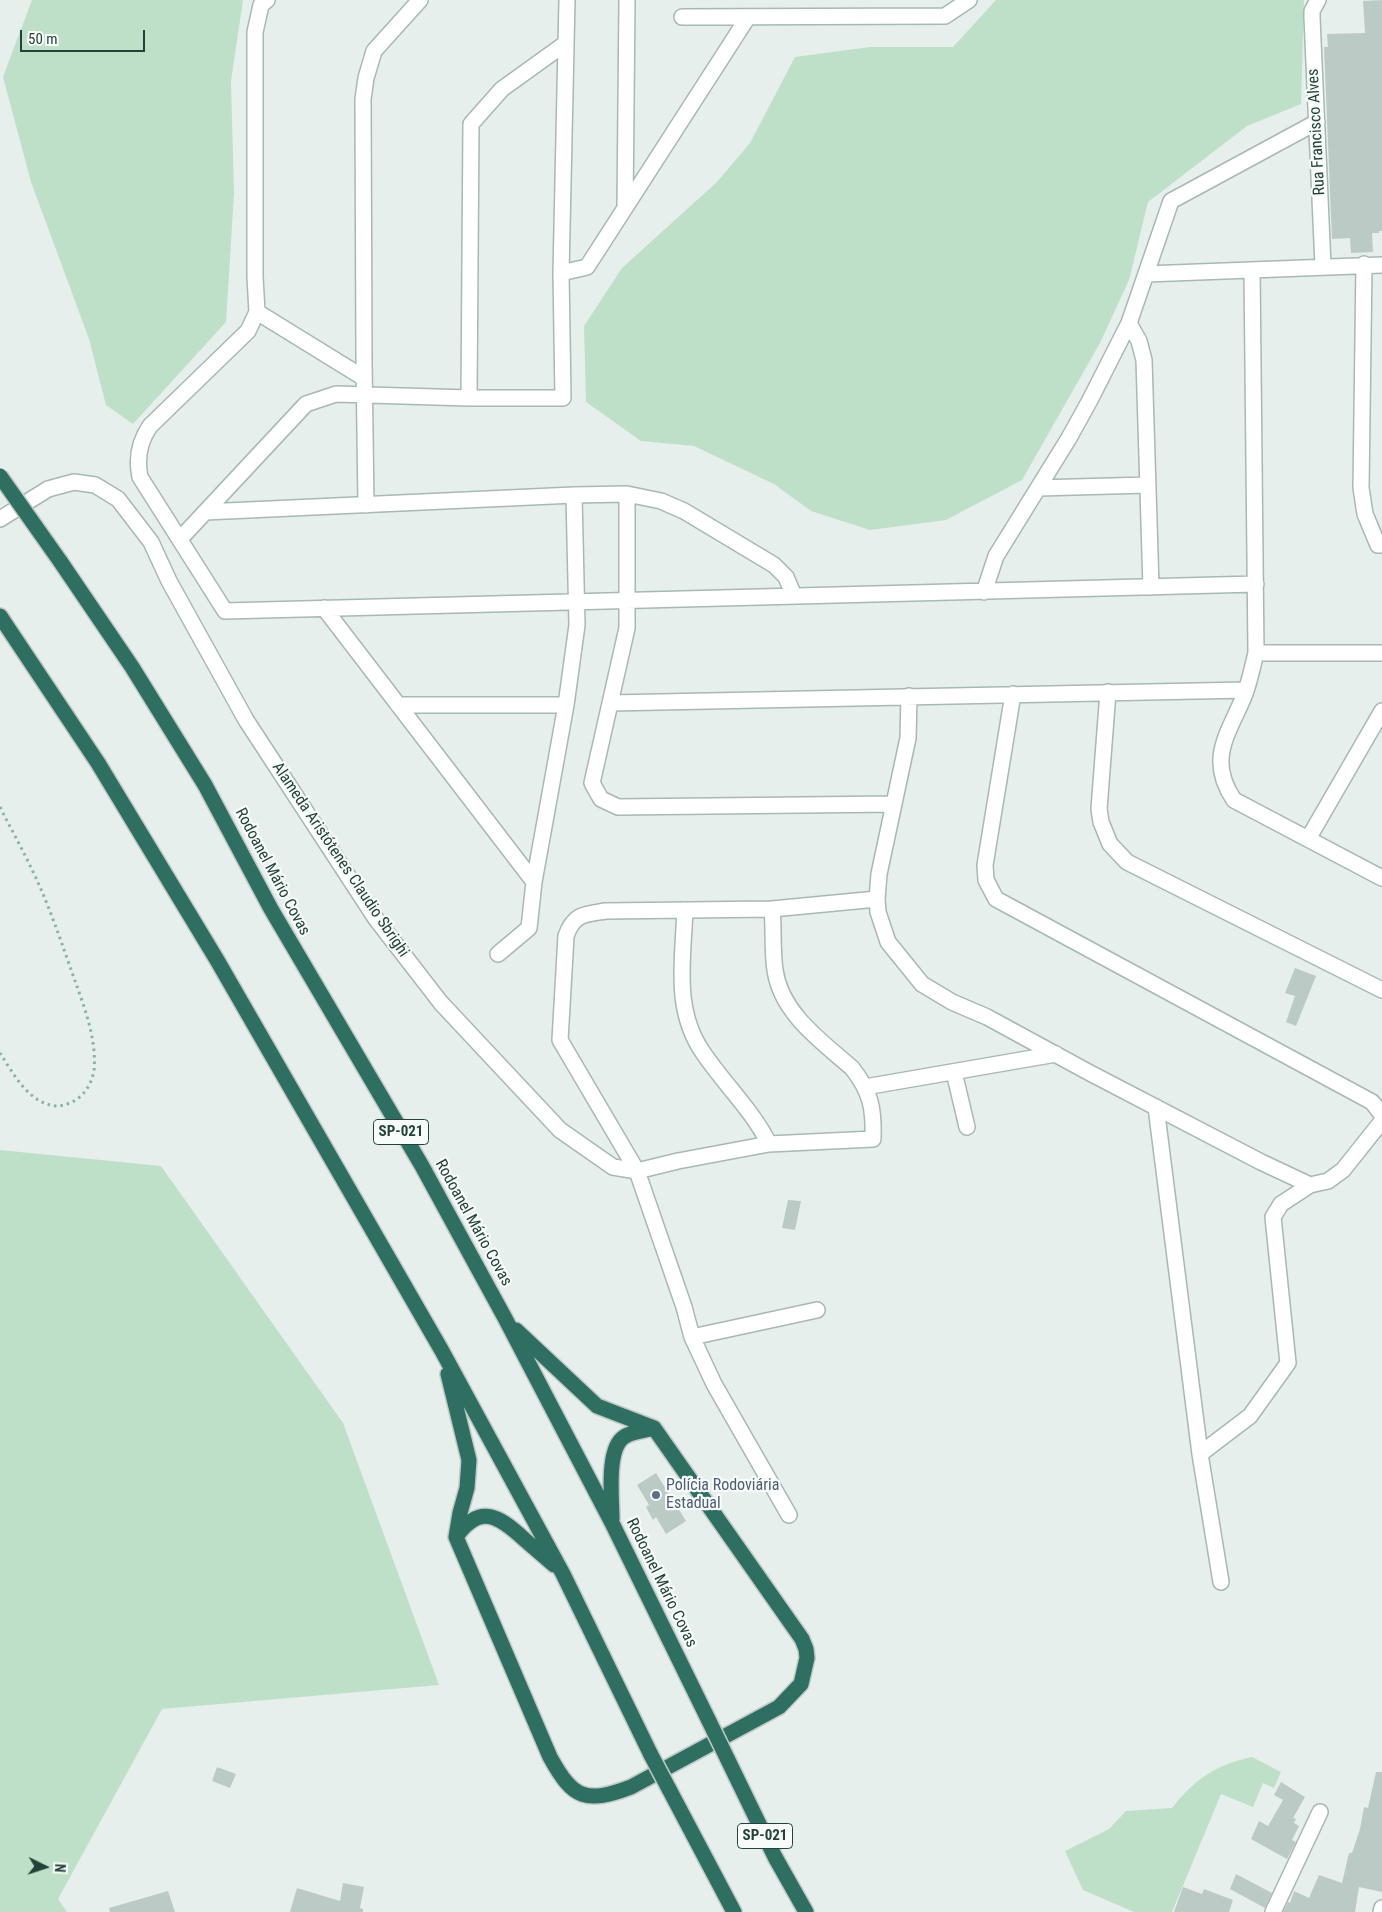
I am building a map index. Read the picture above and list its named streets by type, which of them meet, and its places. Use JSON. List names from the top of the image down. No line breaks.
{"streets":{"highway":["Rodoanel Mário Covas","SP-021"],"street":["Rua Francisco Alves","Alameda Aristótenes Claudio Sbrighi"]},"places":["Polícia Rodoviária Estadual"],"scale_bar":"50 m","north":"right"}
